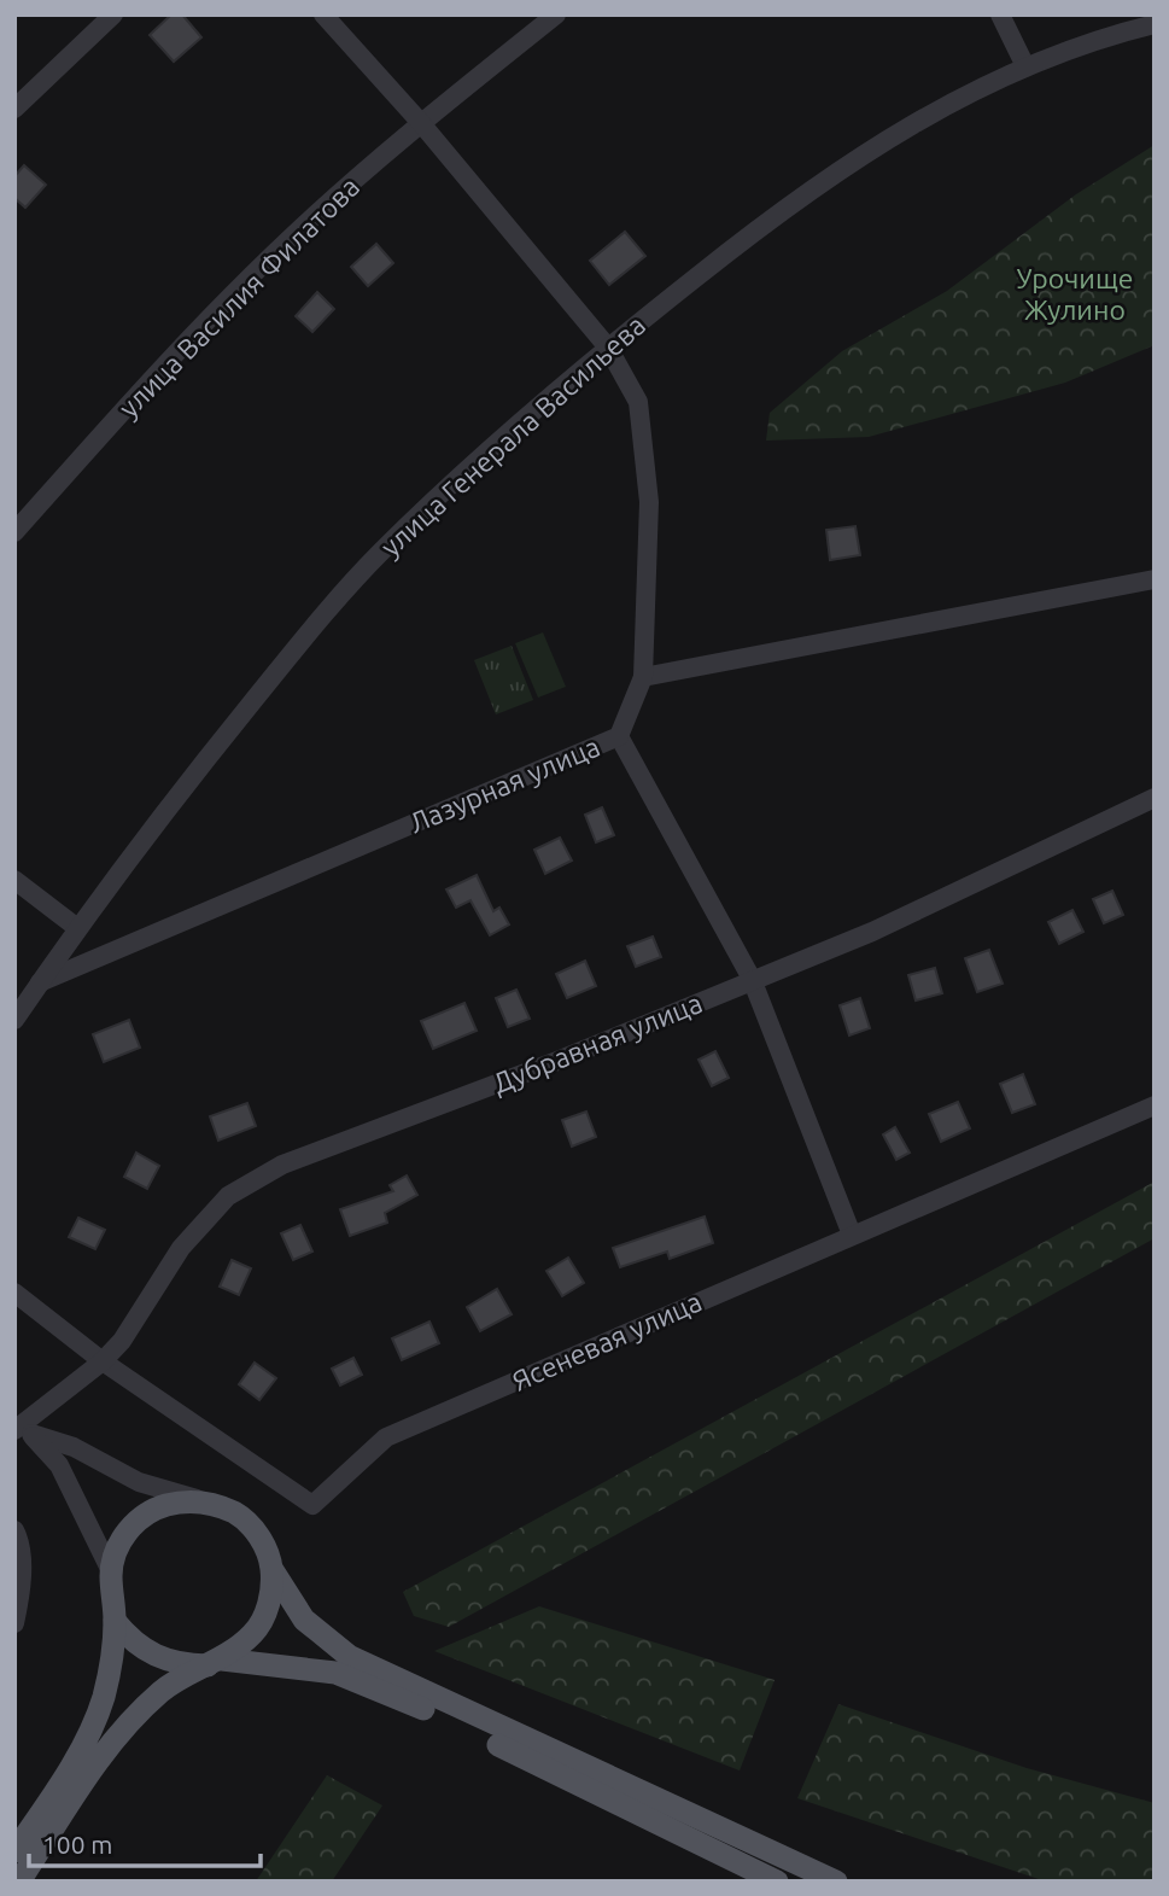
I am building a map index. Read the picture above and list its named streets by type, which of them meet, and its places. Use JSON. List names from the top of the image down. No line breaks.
{"streets":{"street":["улица Василия Филатова","улица Генерала Васильева","Лазурная улица","Дубравная улица","Ясеневая улица"]},"crossings":[["улица Генерала Васильева","Лазурная улица"],["Дубравная улица","Ясеневая улица"]],"parks":["Урочище Жулино"],"scale_bar":"100 m"}
